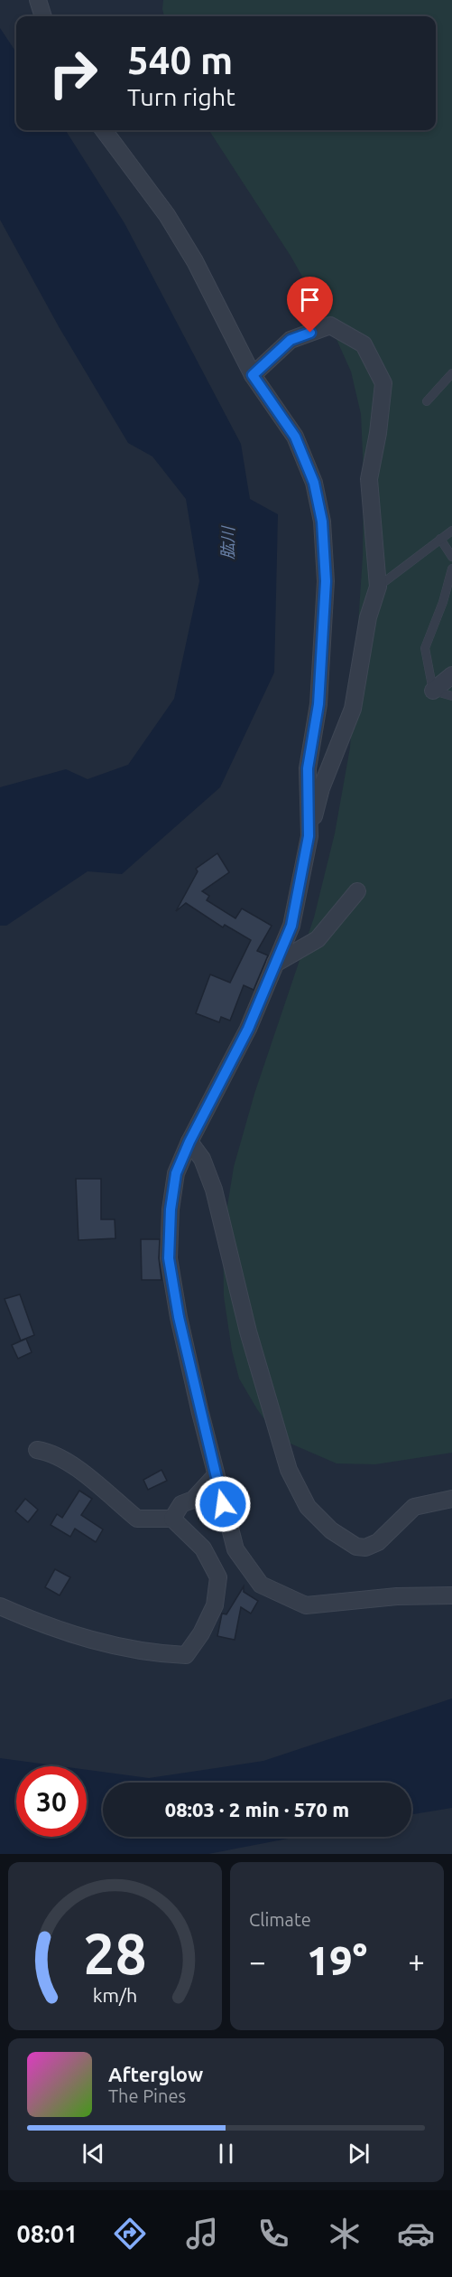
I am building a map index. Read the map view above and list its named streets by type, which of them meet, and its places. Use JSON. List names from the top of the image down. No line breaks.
{"water":["肱川"],"page":{"turn":["540 m","Turn right"],"limit":"30","trip":"08:03 · 2 min · 570 m","tile":"Climate","heat":["−","19°","+"],"song":["Afterglow","The Pines"],"tabs":"08:01","gauge":["28","km/h"]}}
